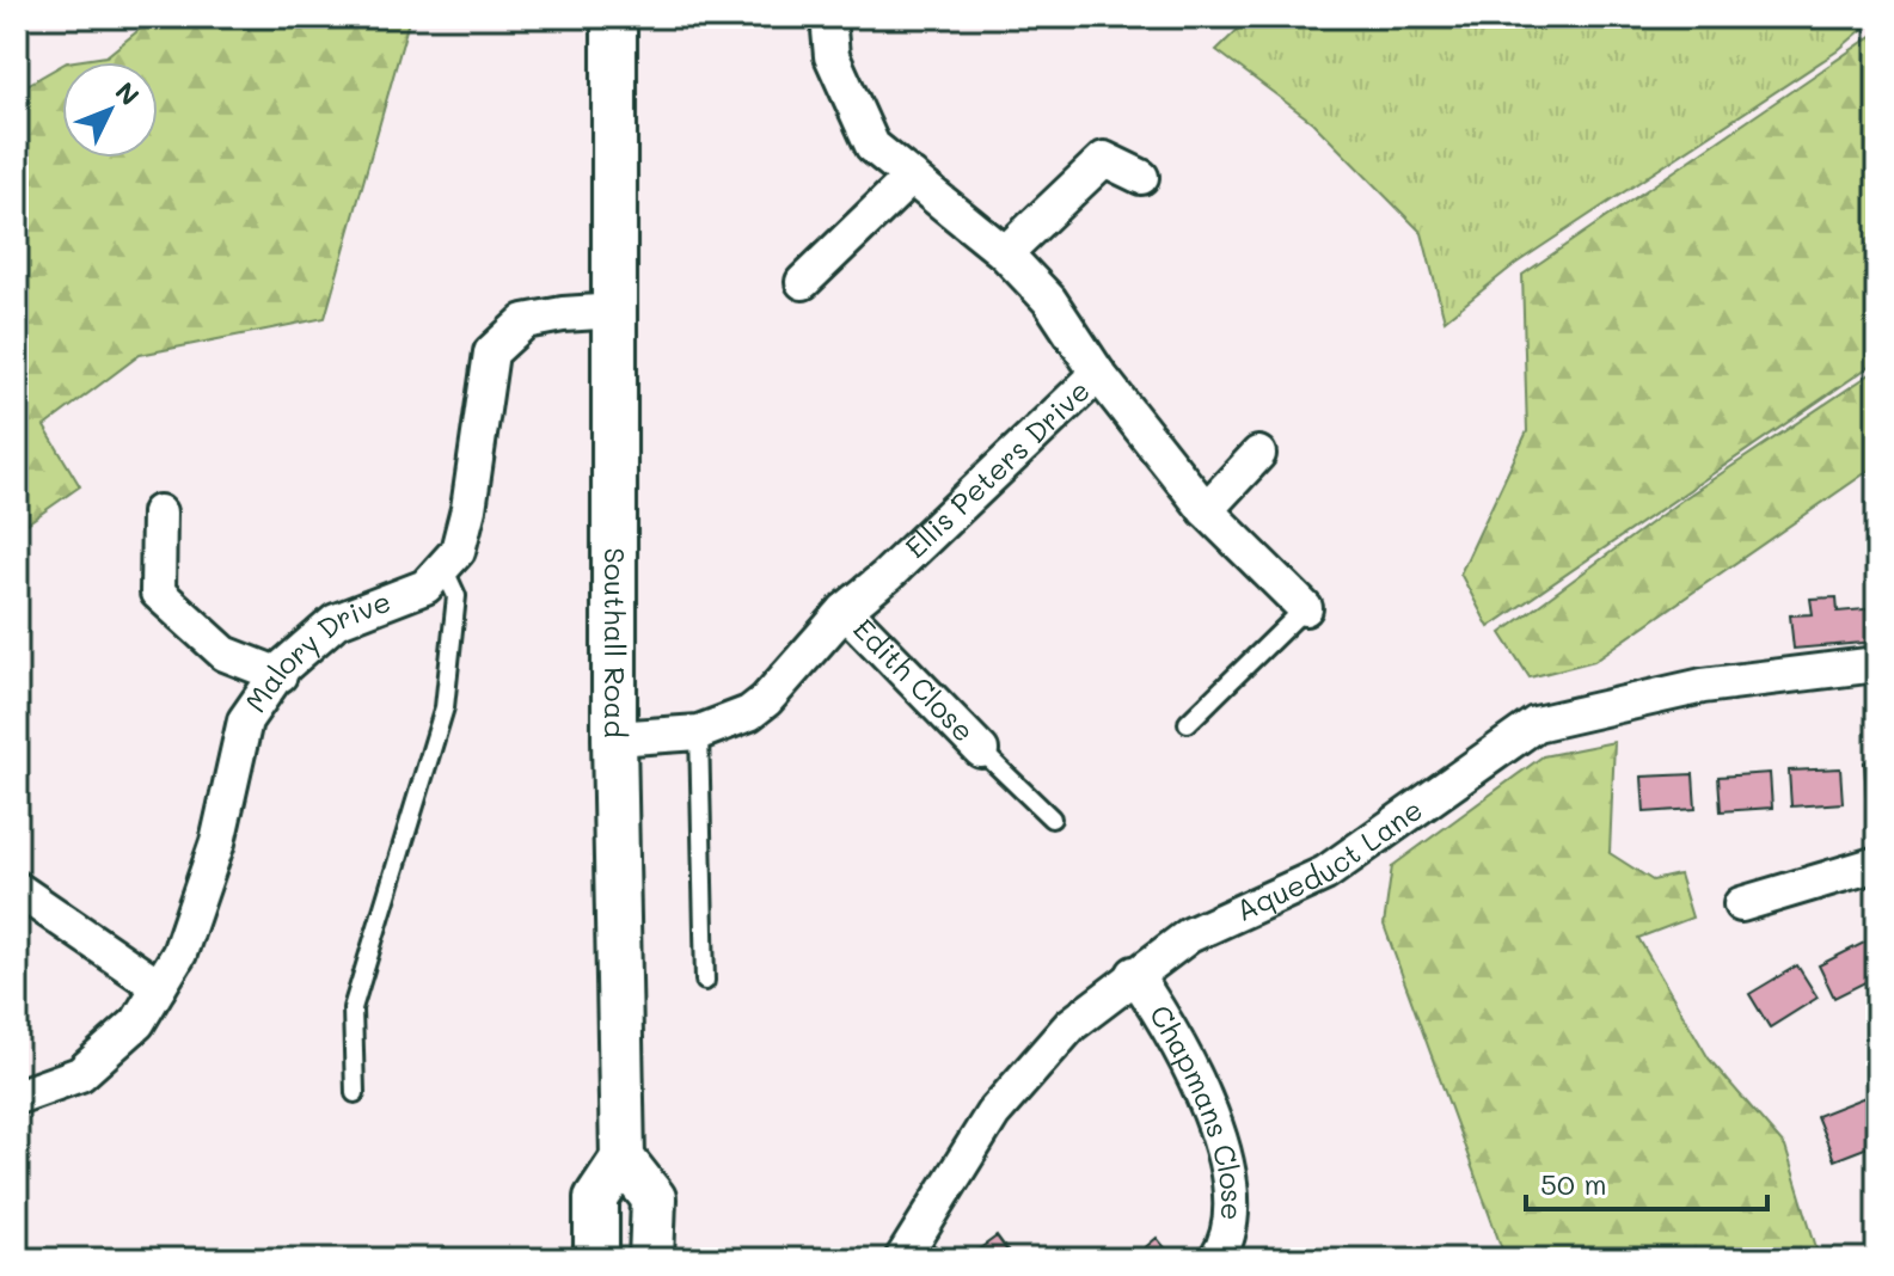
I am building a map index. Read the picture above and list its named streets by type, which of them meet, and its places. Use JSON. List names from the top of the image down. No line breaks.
{"streets":{"street":["Ellis Peters Drive","Southall Road","Malory Drive","Edith Close","Aqueduct Lane","Chapmans Close"]},"crossings":[["Ellis Peters Drive","Southall Road"],["Ellis Peters Drive","Edith Close"],["Southall Road","Malory Drive"],["Aqueduct Lane","Chapmans Close"]],"scale_bar":"50 m","north":"top right"}
